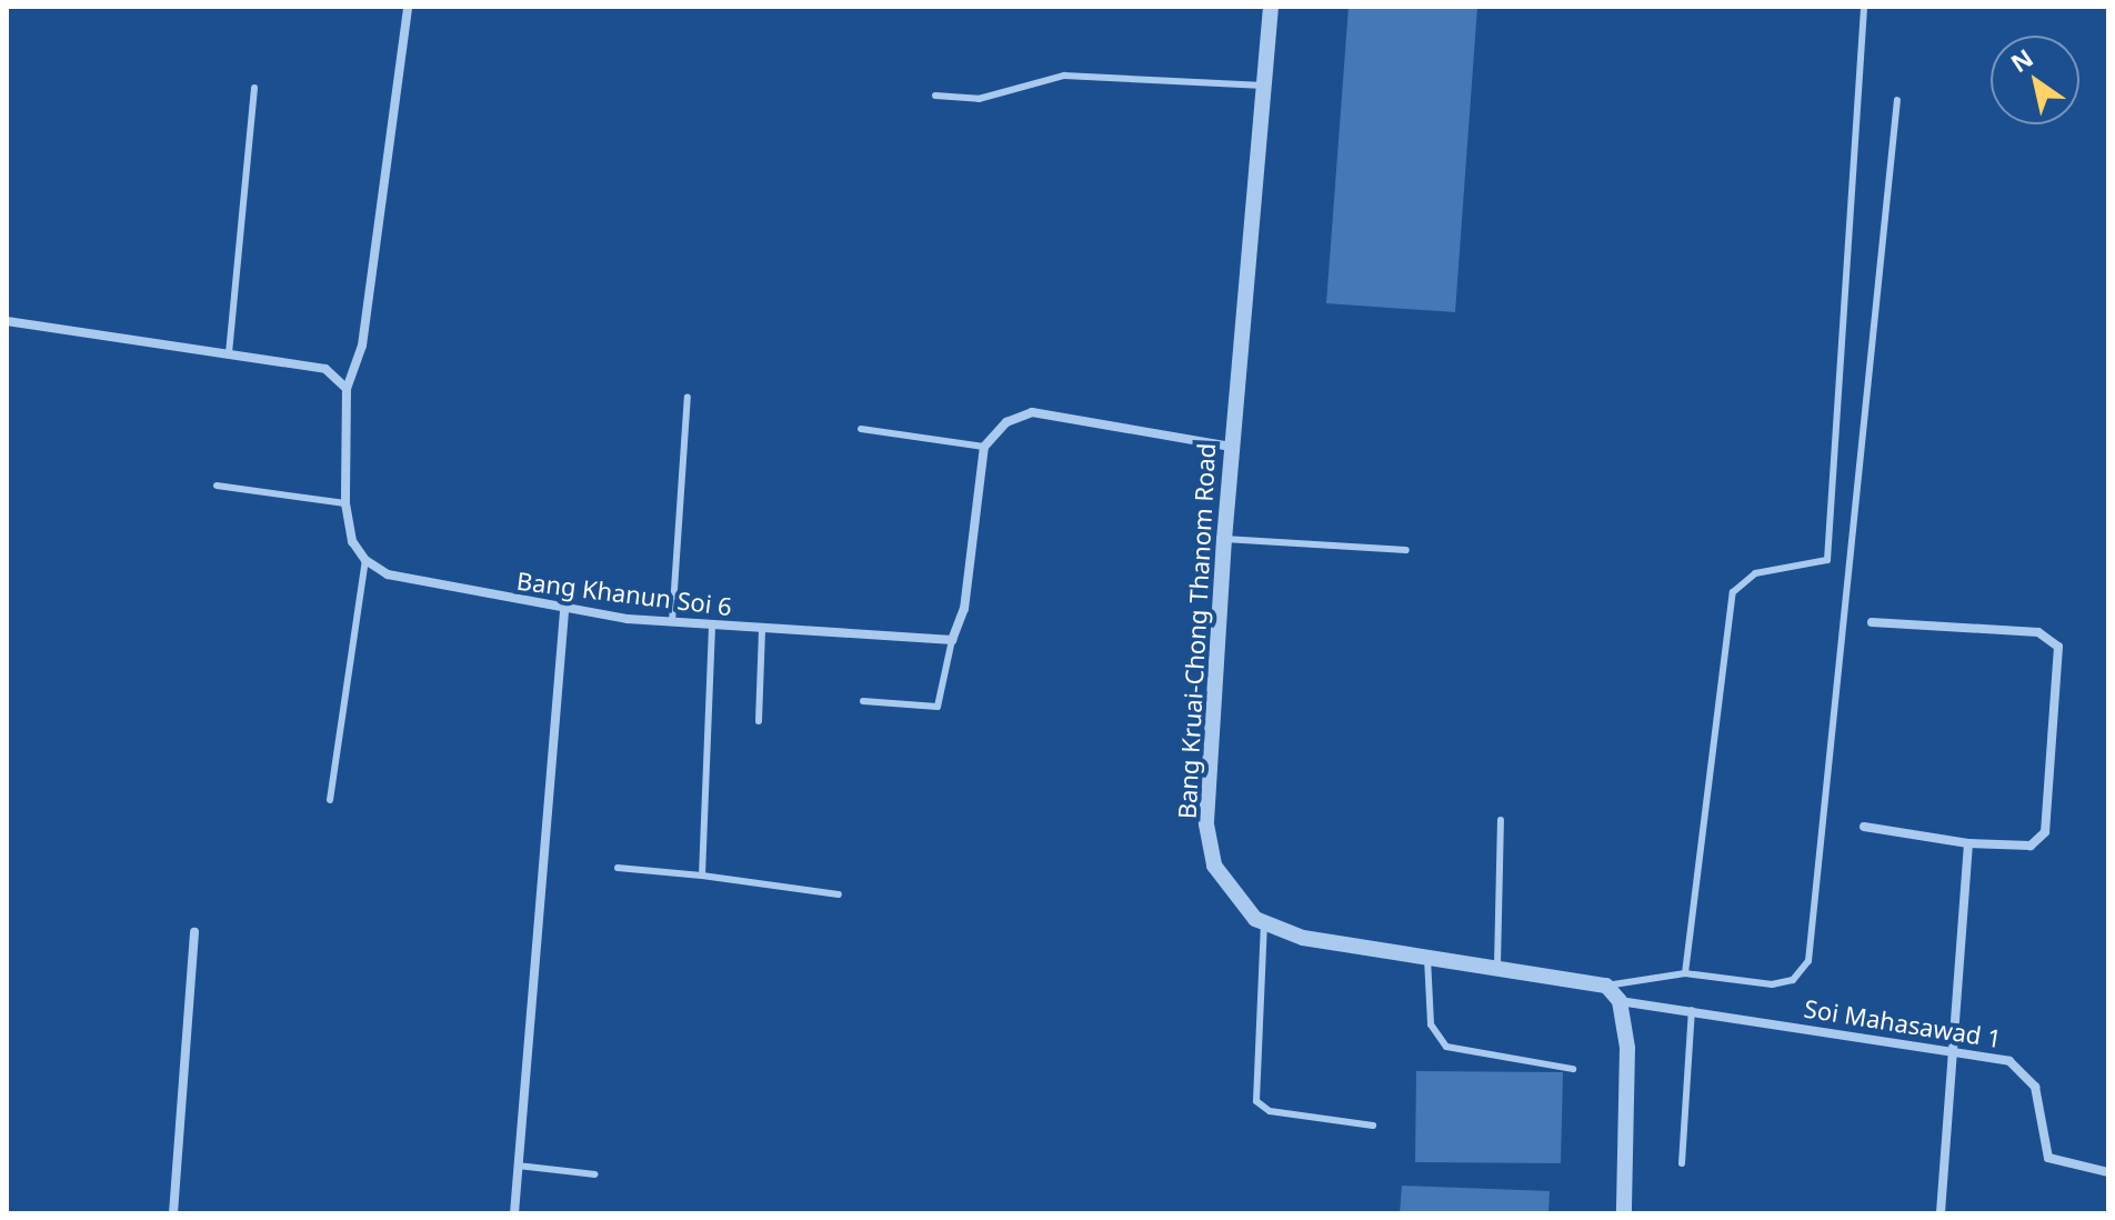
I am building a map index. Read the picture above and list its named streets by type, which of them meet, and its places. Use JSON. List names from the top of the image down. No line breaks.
{"streets":{"street":["Bang Khanun Soi 6","Bang Kruai-Chong Thanom Road","Soi Mahasawad 1"]},"north":"top left"}
